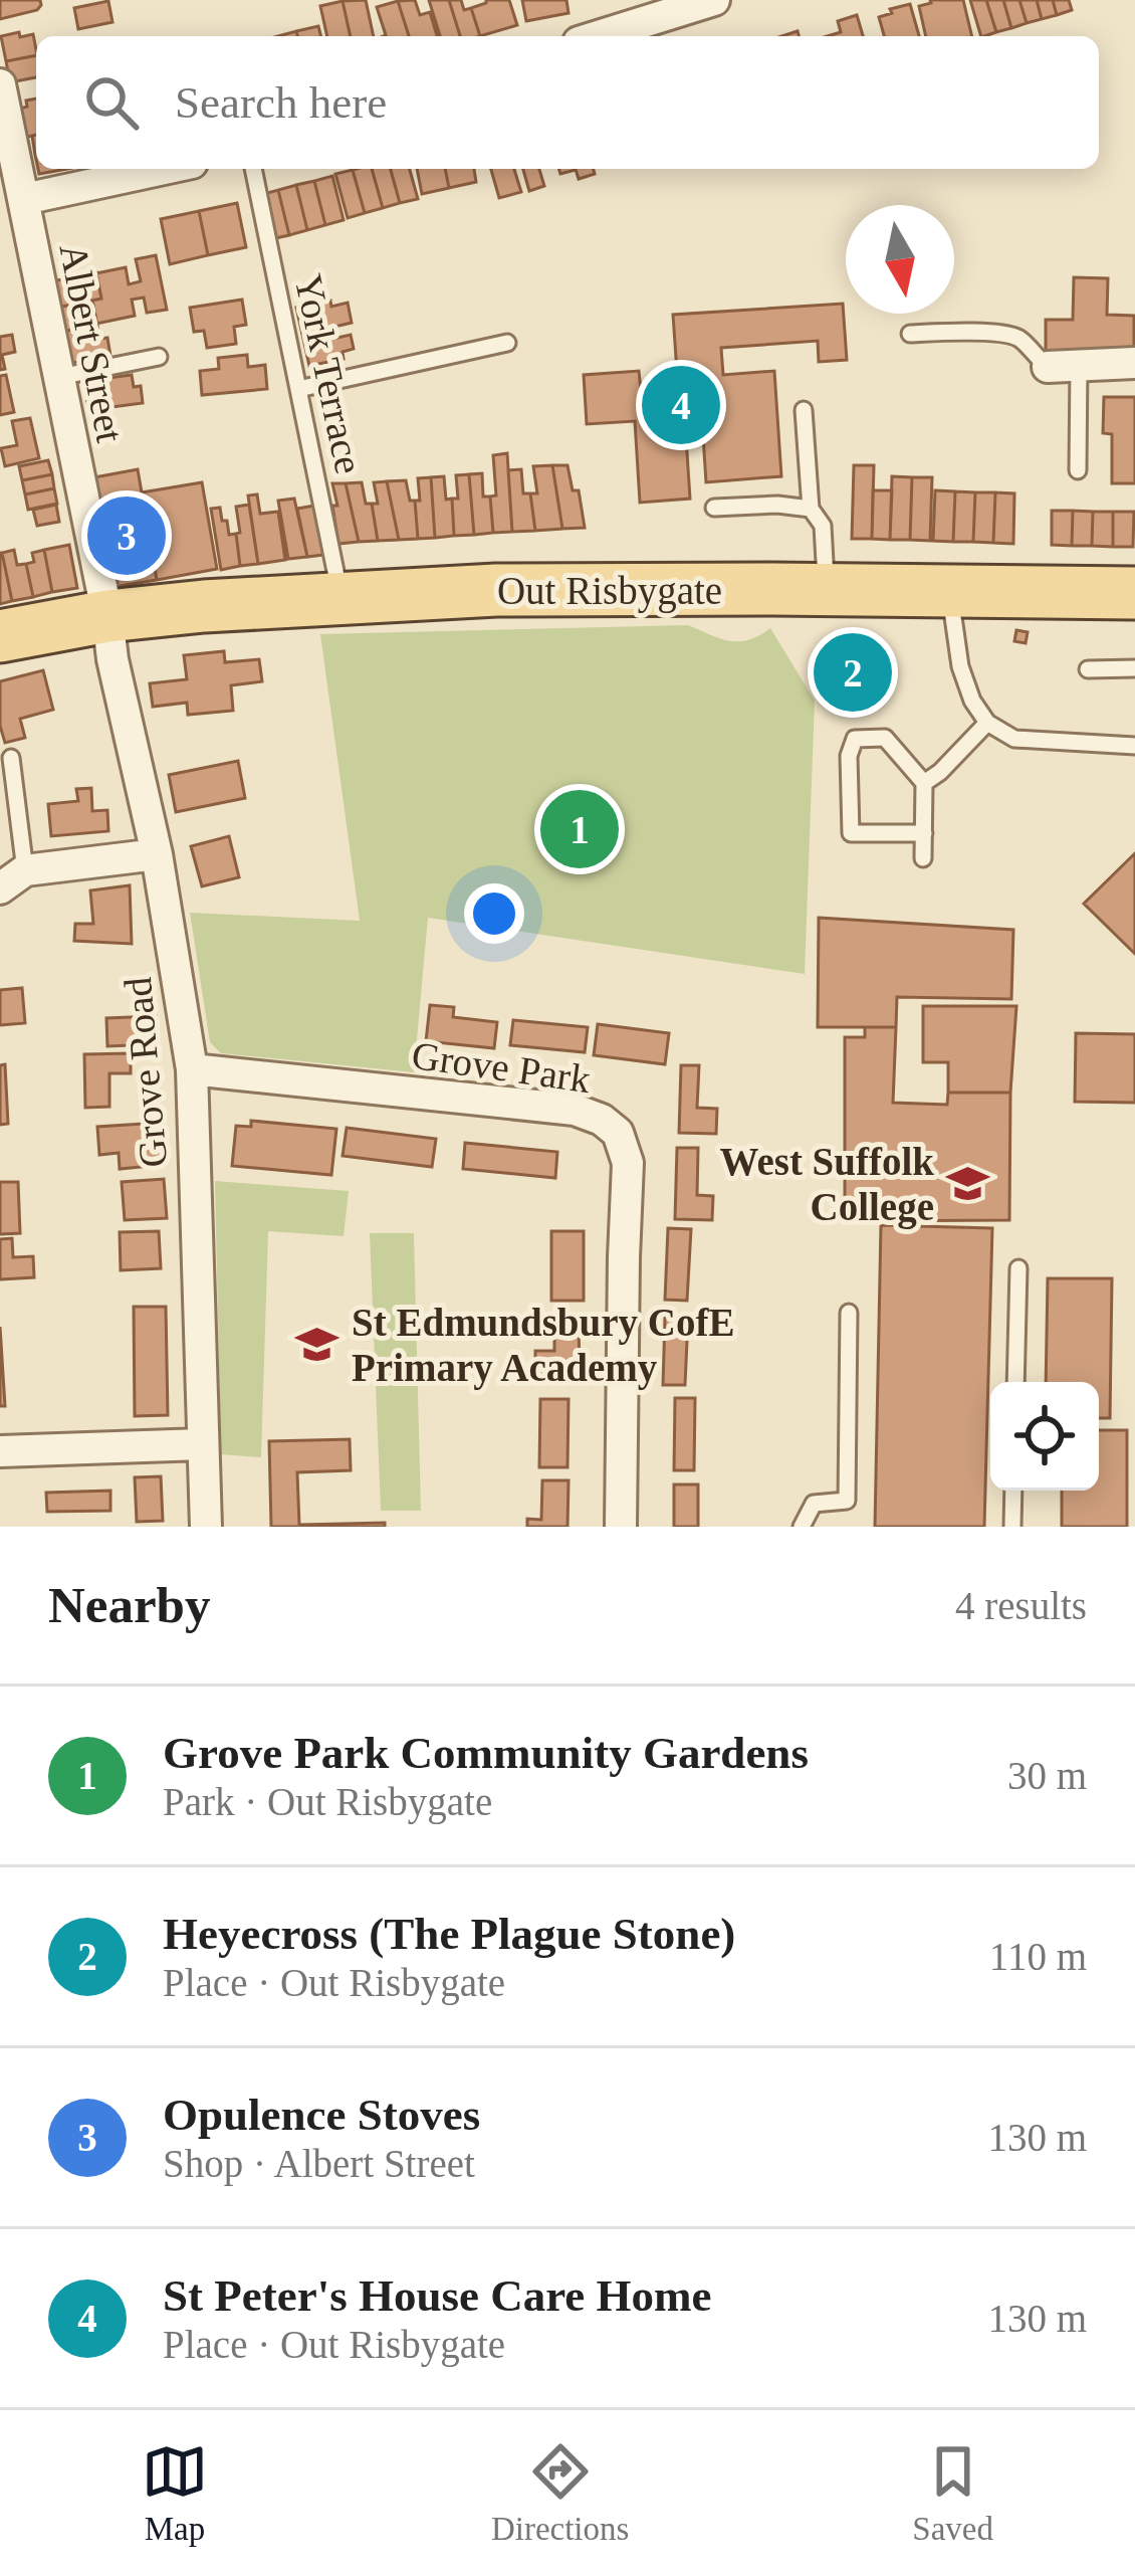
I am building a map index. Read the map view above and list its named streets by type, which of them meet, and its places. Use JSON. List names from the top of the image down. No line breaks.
{"streets":{"main road":["Out Risbygate"],"street":["Albert Street","Grove Park","Grove Road"],"lane":["York Terrace"]},"crossings":[["Albert Street","Out Risbygate"],["Albert Street","Grove Road"],["York Terrace","Out Risbygate"],["Out Risbygate","Grove Road"],["Grove Park","Grove Road"]],"places":{"school or university":["West Suffolk College","St Edmundsbury CofE Primary Academy"]},"north":"bottom","page":{"search":"Search here","pins":["4","3","2","1"],"heading":["Nearby","4 results"],"list":[{"mark":"1","name":"Grove Park Community Gardens","note":"Park · Out Risbygate","value":"30 m"},{"mark":"2","name":"Heyecross (The Plague Stone)","note":"Place · Out Risbygate","value":"110 m"},{"mark":"3","name":"Opulence Stoves","note":"Shop · Albert Street","value":"130 m"},{"mark":"4","name":"St Peter's House Care Home","note":"Place · Out Risbygate","value":"130 m"}],"nav":["Map","Directions","Saved"]}}
